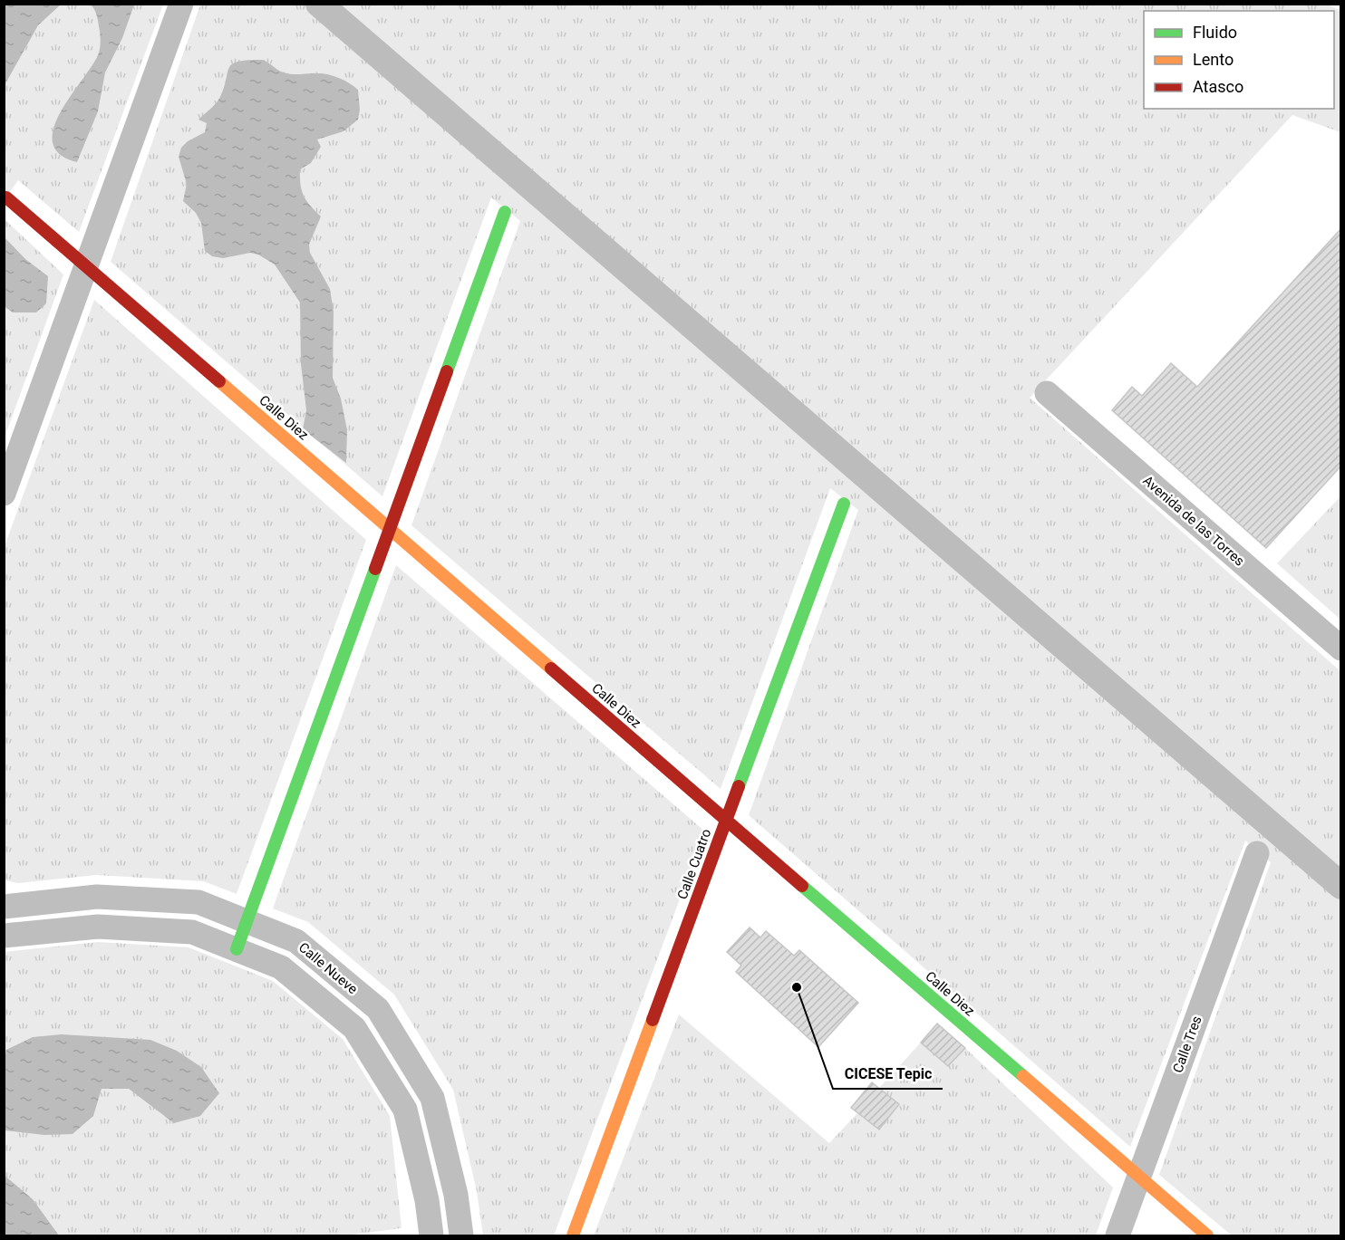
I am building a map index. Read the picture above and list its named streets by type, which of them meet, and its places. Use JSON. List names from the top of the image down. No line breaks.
{"streets":{"street":["Calle Diez","Avenida de las Torres","Calle Cuatro","Calle Nueve","Calle Tres"]},"crossings":[["Calle Diez","Calle Cuatro"],["Calle Diez","Calle Tres"]],"places":["CICESE Tepic"],"legend":["Fluido","Lento","Atasco"]}
